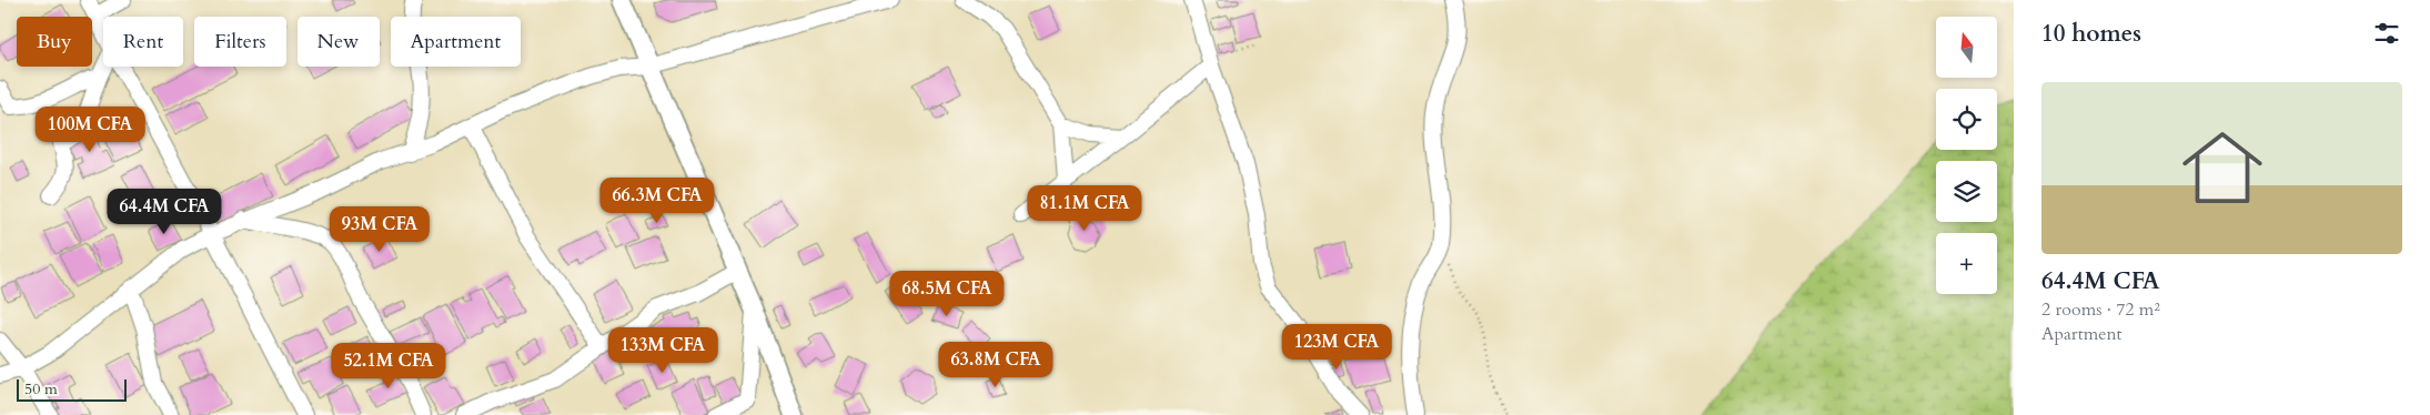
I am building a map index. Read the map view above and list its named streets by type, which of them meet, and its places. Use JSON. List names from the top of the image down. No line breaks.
{"scale_bar":"50 m","north":"top","page":{"heading":"10 homes","map_buttons":"+","chip":["Buy","Rent","Filters","New","Apartment"],"list":[{"name":"64.4M CFA","note":"2 rooms · 72 m² · Apartment"}],"price":["100M CFA","66.3M CFA","81.1M CFA","64.4M CFA","93M CFA","68.5M CFA","123M CFA","133M CFA","63.8M CFA","52.1M CFA"],"scale":"50 m"}}
